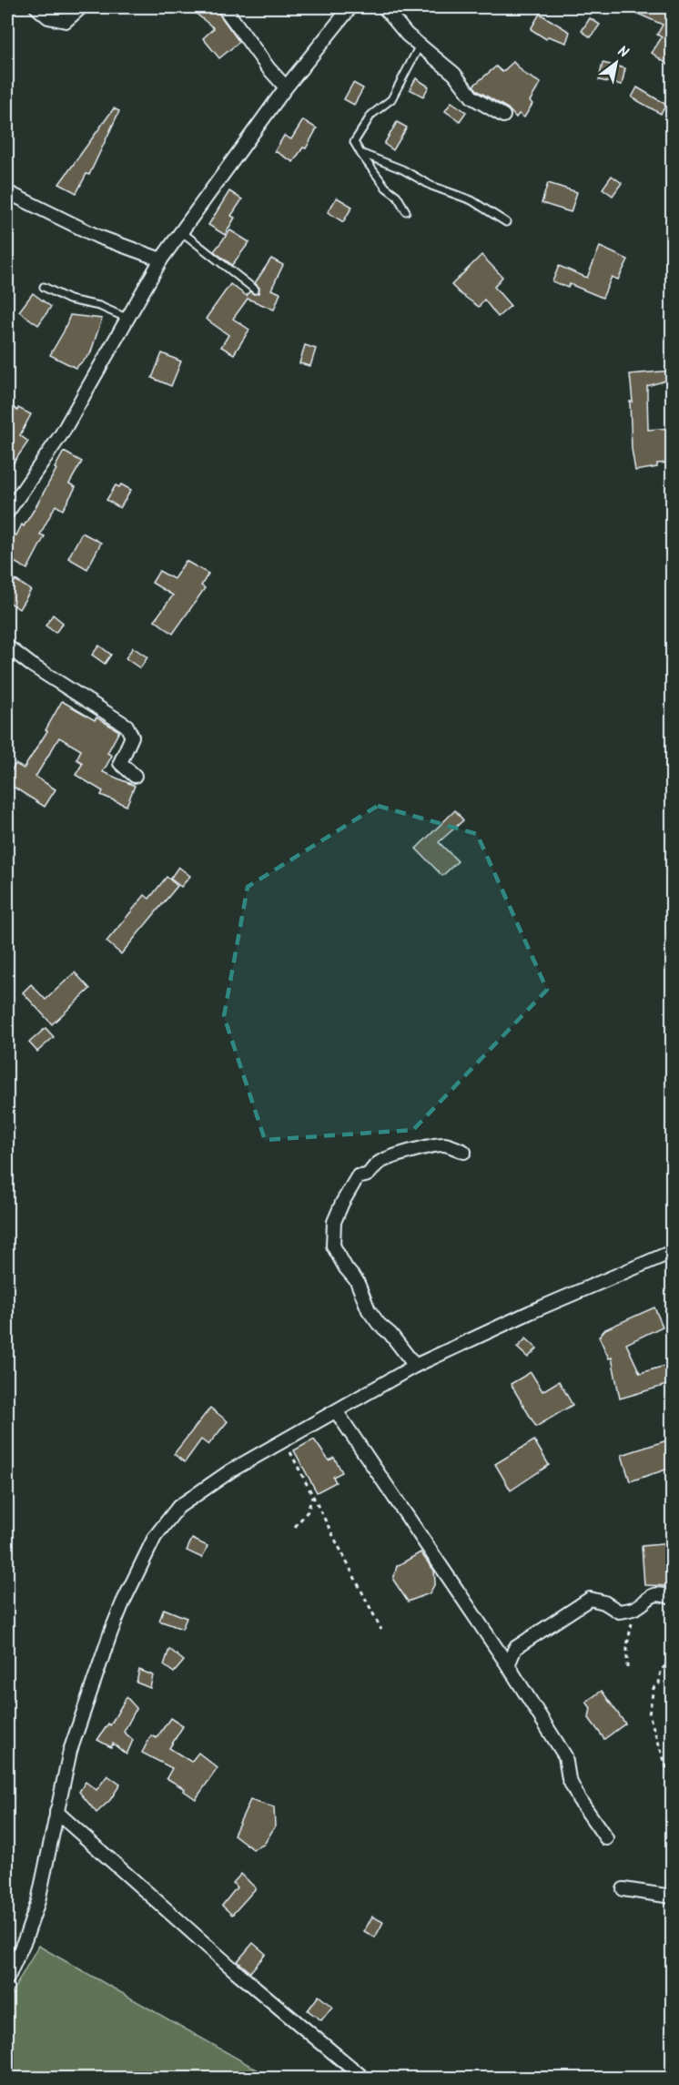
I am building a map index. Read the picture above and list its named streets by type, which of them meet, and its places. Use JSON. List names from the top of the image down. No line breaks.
{"north":"top right"}
